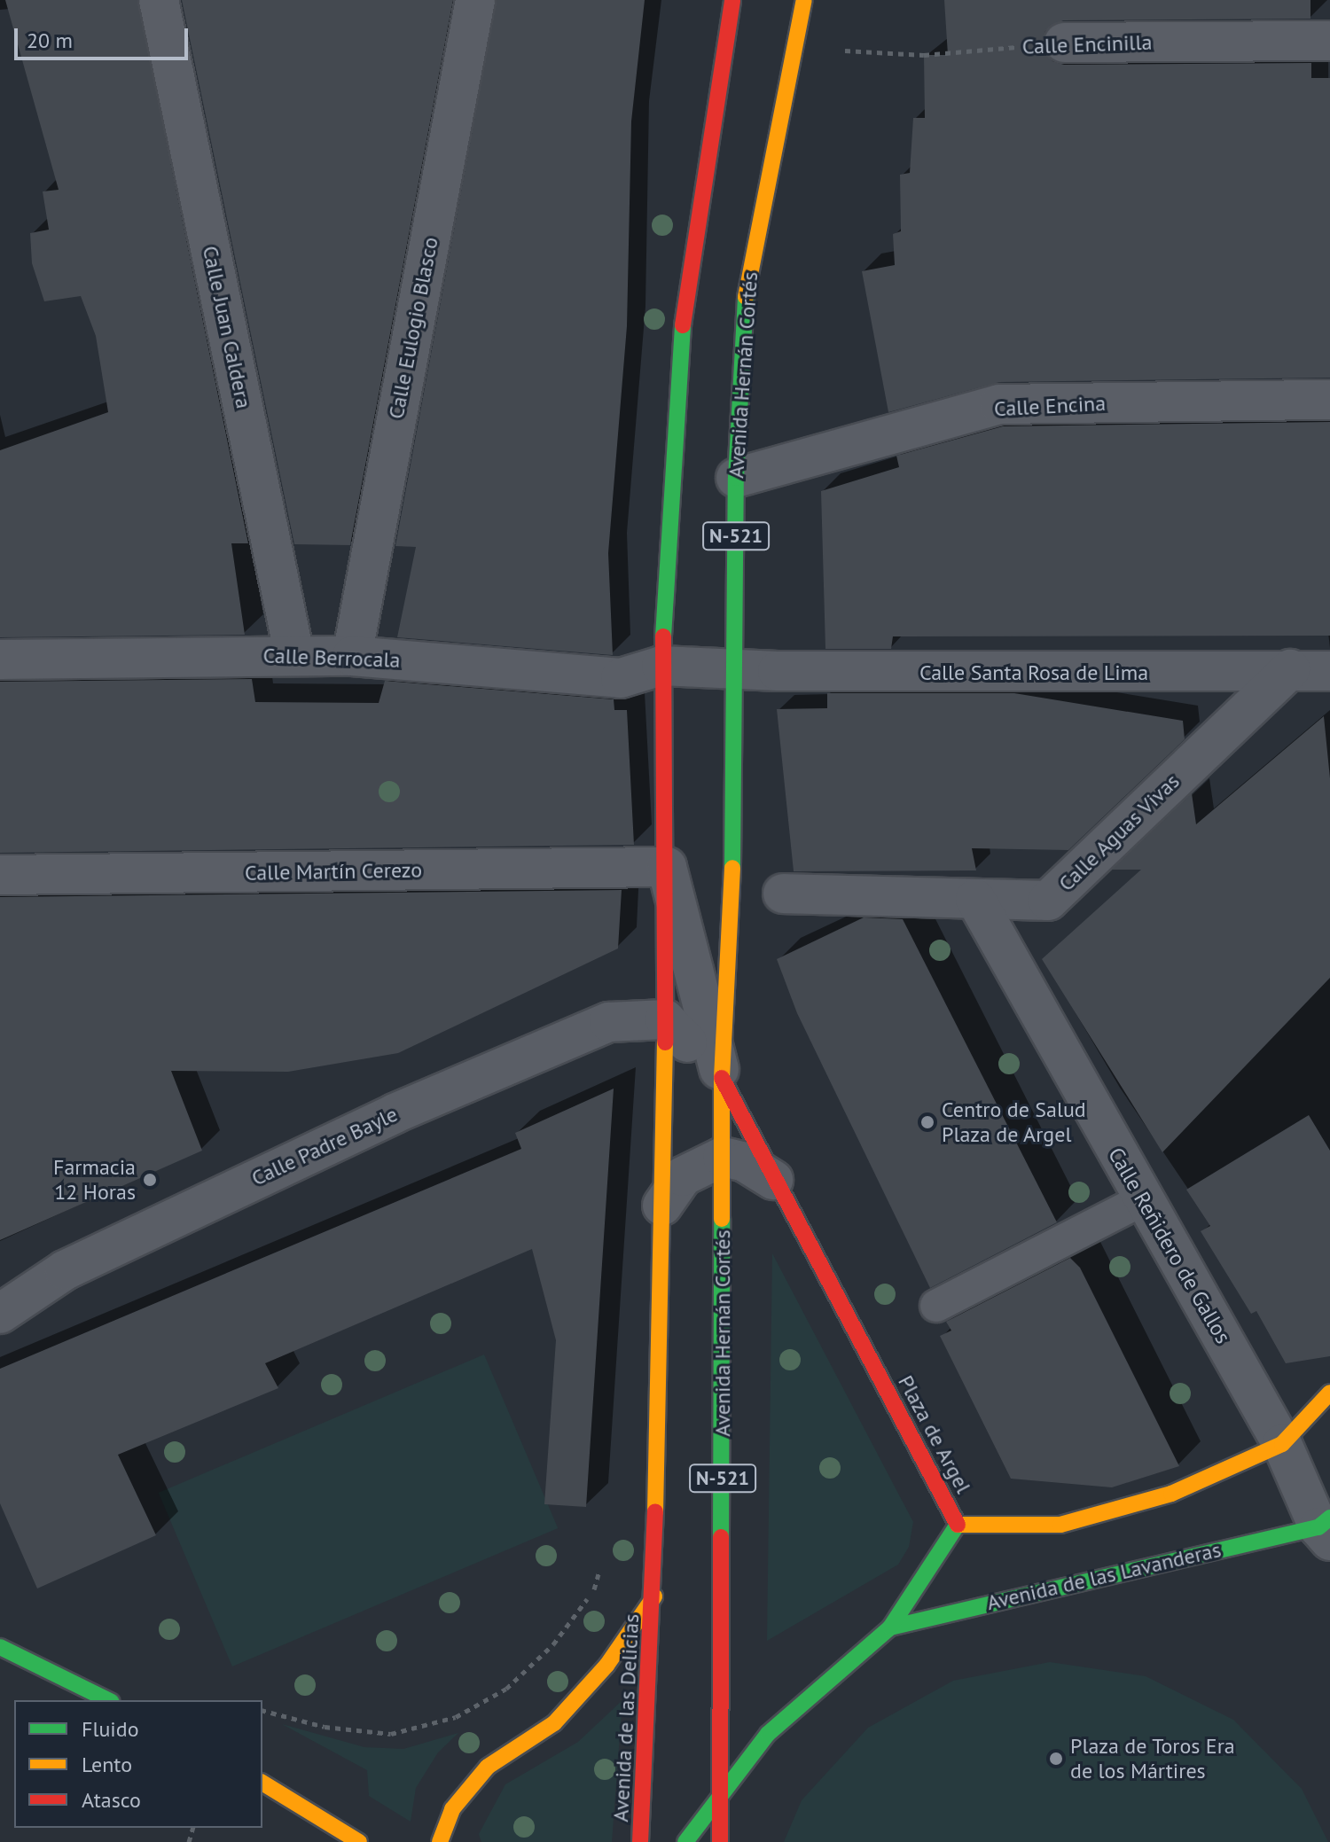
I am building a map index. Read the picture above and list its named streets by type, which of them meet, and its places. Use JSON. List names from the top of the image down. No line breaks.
{"streets":{"main road":["Avenida Hernán Cortés","N-521","Plaza de Argel","Avenida de las Lavanderas","Avenida de las Delicias"],"street":["Calle Encinilla","Calle Juan Caldera","Calle Eulogio Blasco","Calle Encina","Calle Berrocala","Calle Santa Rosa de Lima","Calle Aguas Vivas","Calle Martín Cerezo","Calle Padre Bayle","Calle Reñidero de Gallos"]},"crossings":[["Calle Juan Caldera","Calle Berrocala"],["Calle Eulogio Blasco","Calle Berrocala"],["Avenida Hernán Cortés","Calle Encina"],["Avenida Hernán Cortés","N-521"],["Avenida Hernán Cortés","Calle Berrocala"],["Avenida Hernán Cortés","Calle Santa Rosa de Lima"],["Avenida Hernán Cortés","Calle Martín Cerezo"],["Avenida Hernán Cortés","Calle Padre Bayle"],["Avenida Hernán Cortés","Plaza de Argel"],["Avenida Hernán Cortés","Avenida de las Delicias"],["N-521","Plaza de Argel"],["Calle Santa Rosa de Lima","Calle Aguas Vivas"],["Calle Aguas Vivas","Calle Reñidero de Gallos"],["Calle Reñidero de Gallos","Avenida de las Lavanderas"],["Plaza de Argel","Avenida de las Lavanderas"]],"places":["Centro de Salud Plaza de Argel","Farmacia 12 Horas","Plaza de Toros Era de los Mártires"],"legend":["Fluido","Lento","Atasco"],"scale_bar":"20 m"}
